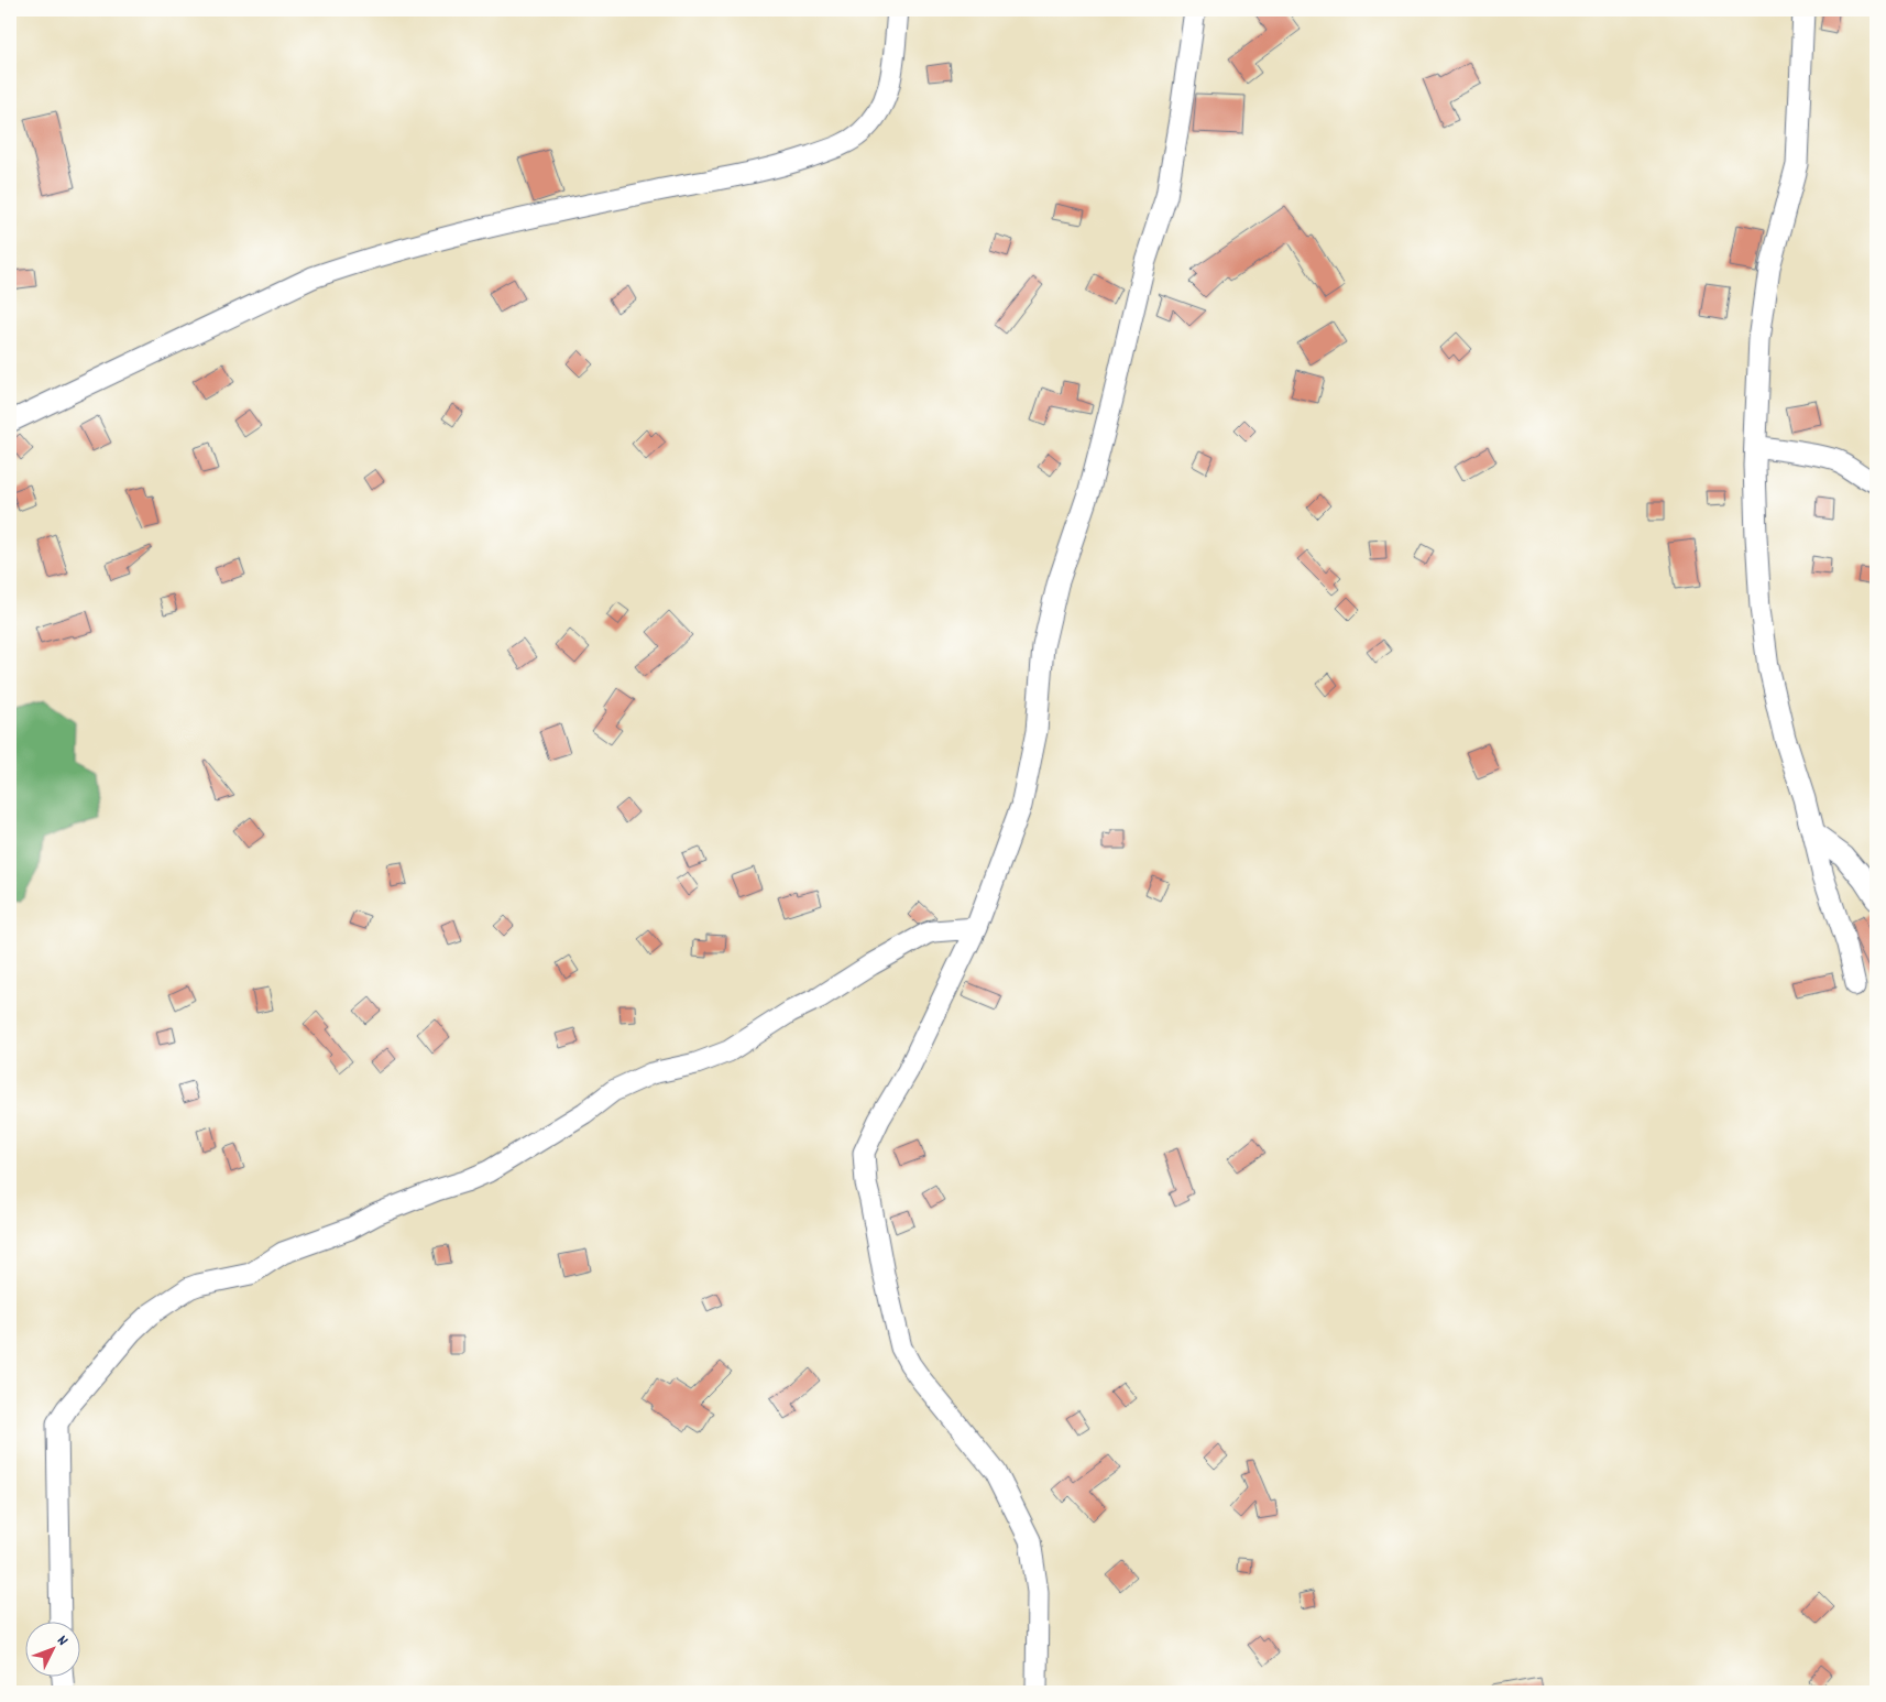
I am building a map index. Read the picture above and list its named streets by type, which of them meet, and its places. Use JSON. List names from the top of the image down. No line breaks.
{"north":"top right"}
